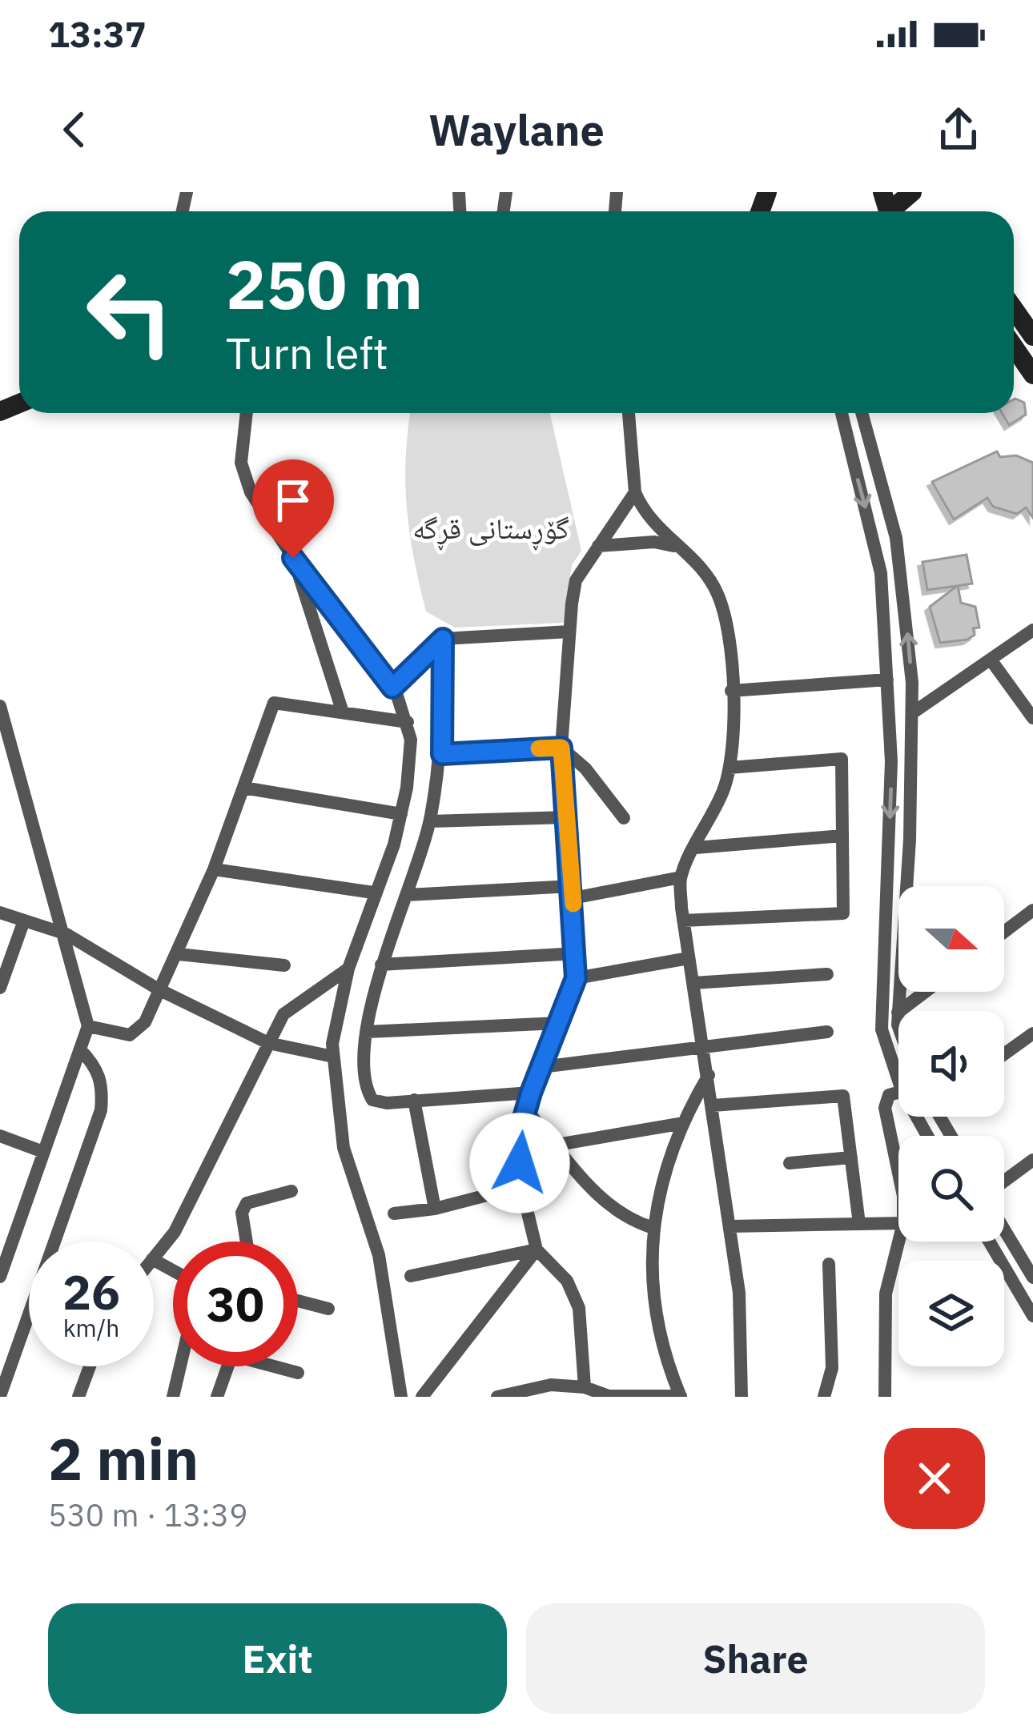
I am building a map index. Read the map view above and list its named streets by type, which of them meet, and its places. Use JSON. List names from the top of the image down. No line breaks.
{"parks":["گۆڕستانی قڕگە"],"north":"right","page":{"status":"13:37","header":"Waylane","turn":["250 m","Turn left"],"speed":"26 km/h","limit":"30","heading":["2 min","530 m · 13:39"],"buttons":["Exit","Share"]}}
